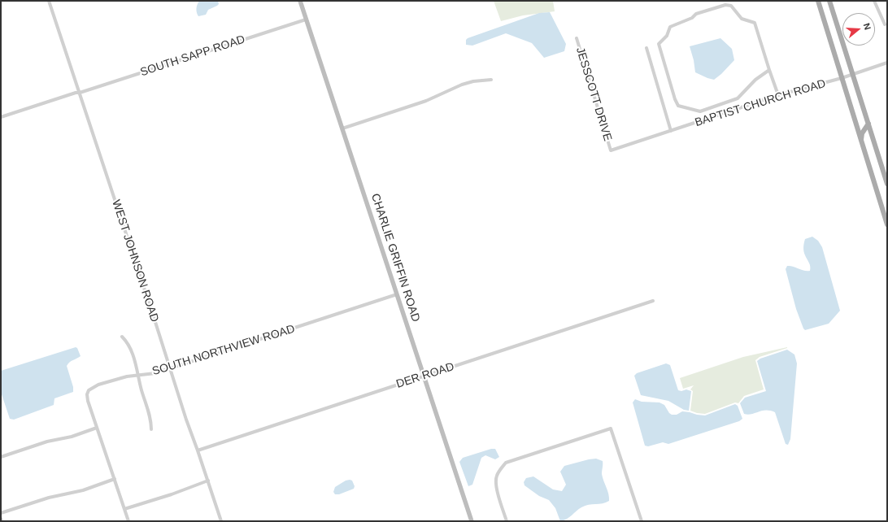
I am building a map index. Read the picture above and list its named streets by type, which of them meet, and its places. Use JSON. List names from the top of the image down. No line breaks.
{"streets":{"street":["SOUTH SAPP ROAD","JESSCOTT DRIVE","BAPTIST CHURCH ROAD","CHARLIE GRIFFIN ROAD","WEST JOHNSON ROAD","SOUTH NORTHVIEW ROAD","DER ROAD"]},"crossings":[["SOUTH SAPP ROAD","CHARLIE GRIFFIN ROAD"],["SOUTH SAPP ROAD","WEST JOHNSON ROAD"],["JESSCOTT DRIVE","BAPTIST CHURCH ROAD"],["CHARLIE GRIFFIN ROAD","SOUTH NORTHVIEW ROAD"],["CHARLIE GRIFFIN ROAD","DER ROAD"],["WEST JOHNSON ROAD","SOUTH NORTHVIEW ROAD"],["WEST JOHNSON ROAD","DER ROAD"]],"north":"right"}
